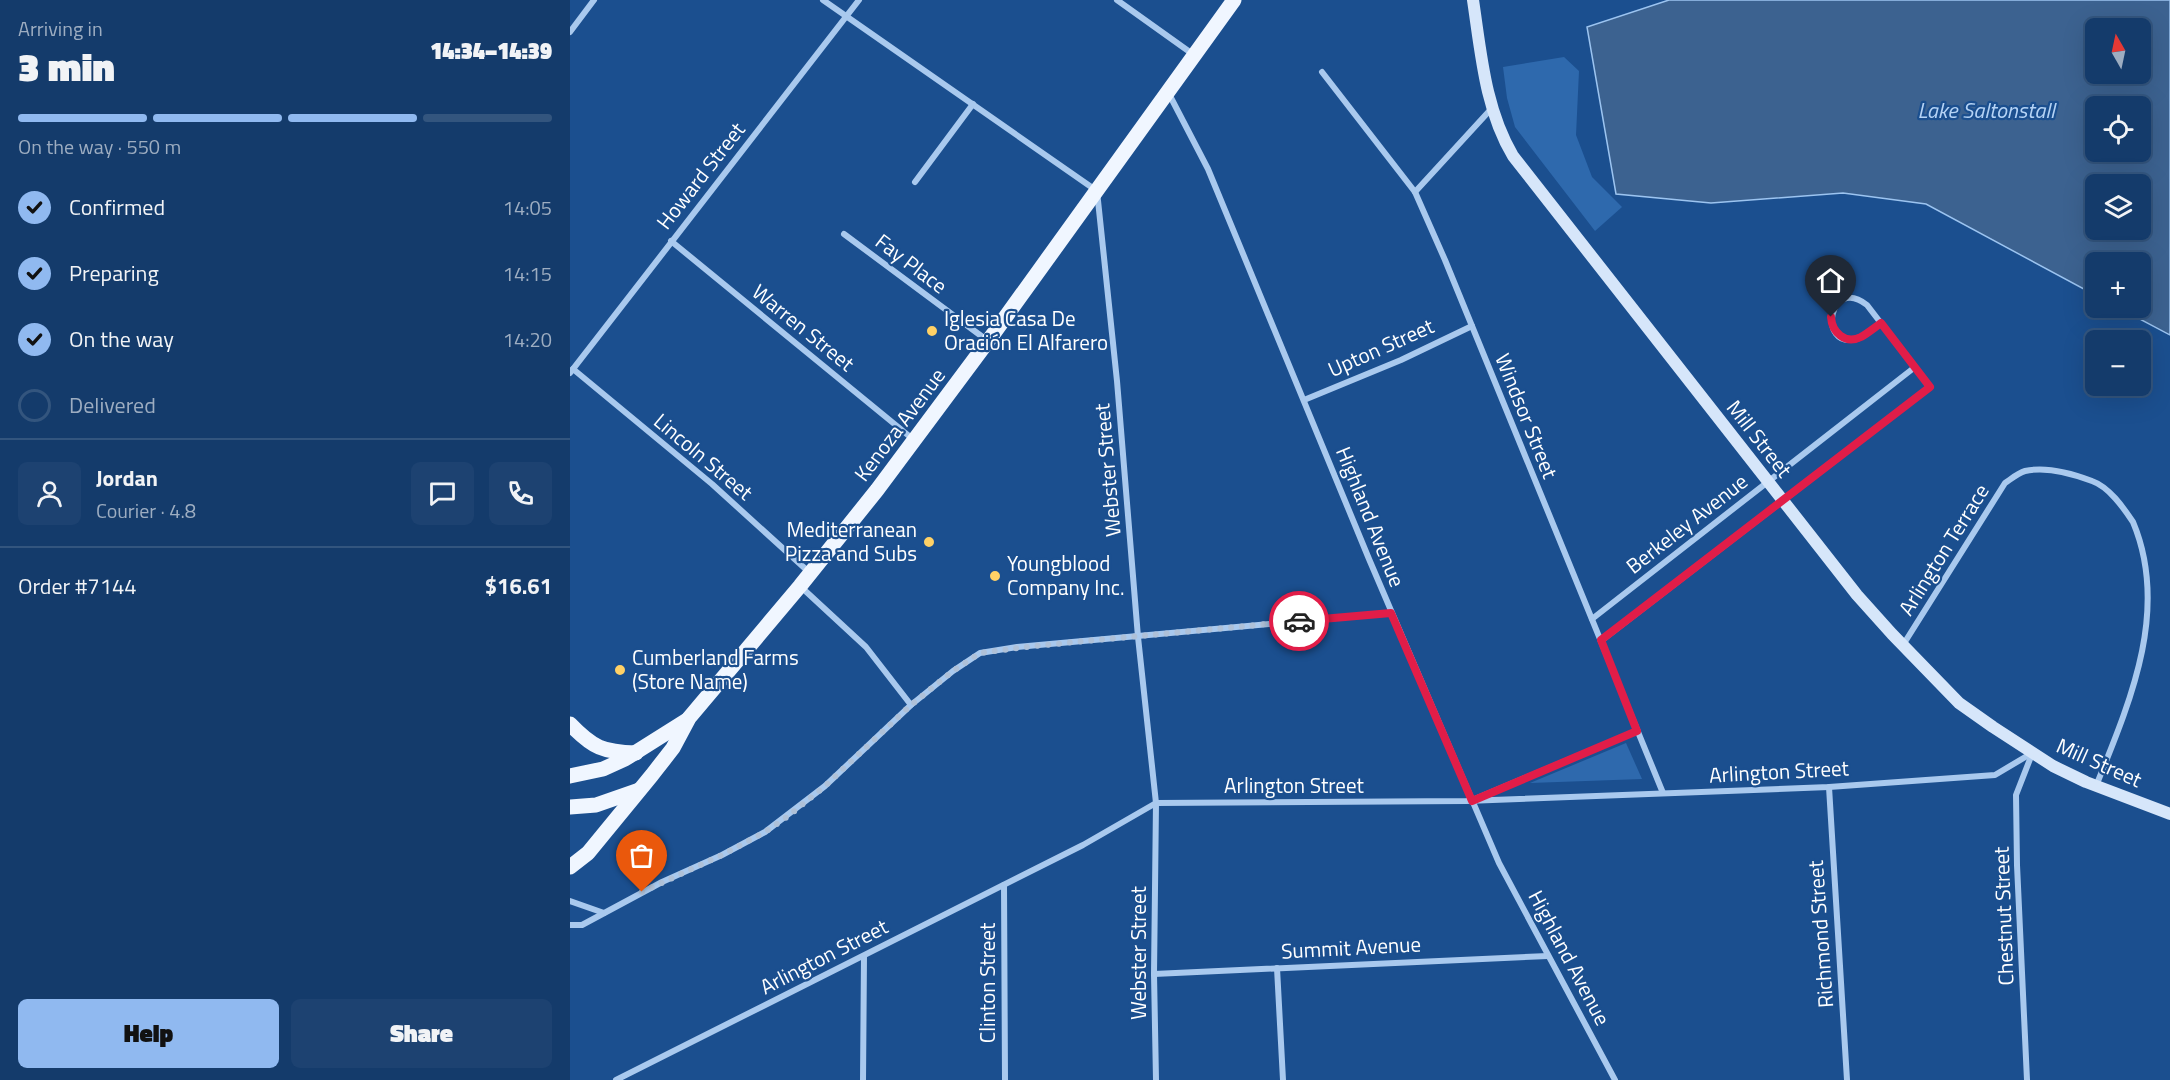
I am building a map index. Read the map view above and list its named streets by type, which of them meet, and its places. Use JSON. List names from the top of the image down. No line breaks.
{"streets":{"main road":["Kenoza Avenue","Mill Street"],"street":["Howard Street","Fay Place","Warren Street","Upton Street","Windsor Street","Lincoln Street","Webster Street","Highland Avenue","Berkeley Avenue","Arlington Terrace","Arlington Street","Chestnut Street","Richmond Street","Summit Avenue","Clinton Street"]},"crossings":[["Howard Street","Warren Street"],["Howard Street","Lincoln Street"],["Fay Place","Kenoza Avenue"],["Warren Street","Kenoza Avenue"],["Upton Street","Windsor Street"],["Upton Street","Highland Avenue"],["Windsor Street","Berkeley Avenue"],["Windsor Street","Arlington Street"],["Kenoza Avenue","Lincoln Street"],["Kenoza Avenue","Webster Street"],["Kenoza Avenue","Highland Avenue"],["Mill Street","Berkeley Avenue"],["Mill Street","Arlington Terrace"],["Mill Street","Arlington Street"],["Mill Street","Chestnut Street"],["Webster Street","Arlington Street"],["Webster Street","Summit Avenue"],["Highland Avenue","Arlington Street"],["Highland Avenue","Summit Avenue"],["Arlington Street","Chestnut Street"],["Arlington Street","Richmond Street"],["Arlington Street","Clinton Street"]],"water":["Lake Saltonstall"],"places":["Iglesia Casa De Oración El Alfarero","Mediterranean Pizza and Subs","Youngblood Company Inc.","Cumberland Farms (Store Name)"],"north":"top","page":{"heading":["3 min","Arriving in","14:34–14:39"],"panel":["Jordan","Courier · 4.8","Order #7144","$16.61"],"map_buttons":["+","−"],"bar":"On the way · 550 m","list":[["Confirmed","14:05"],["Preparing","14:15"],["On the way","14:20"],"Delivered"],"buttons":["Help","Share"]}}
